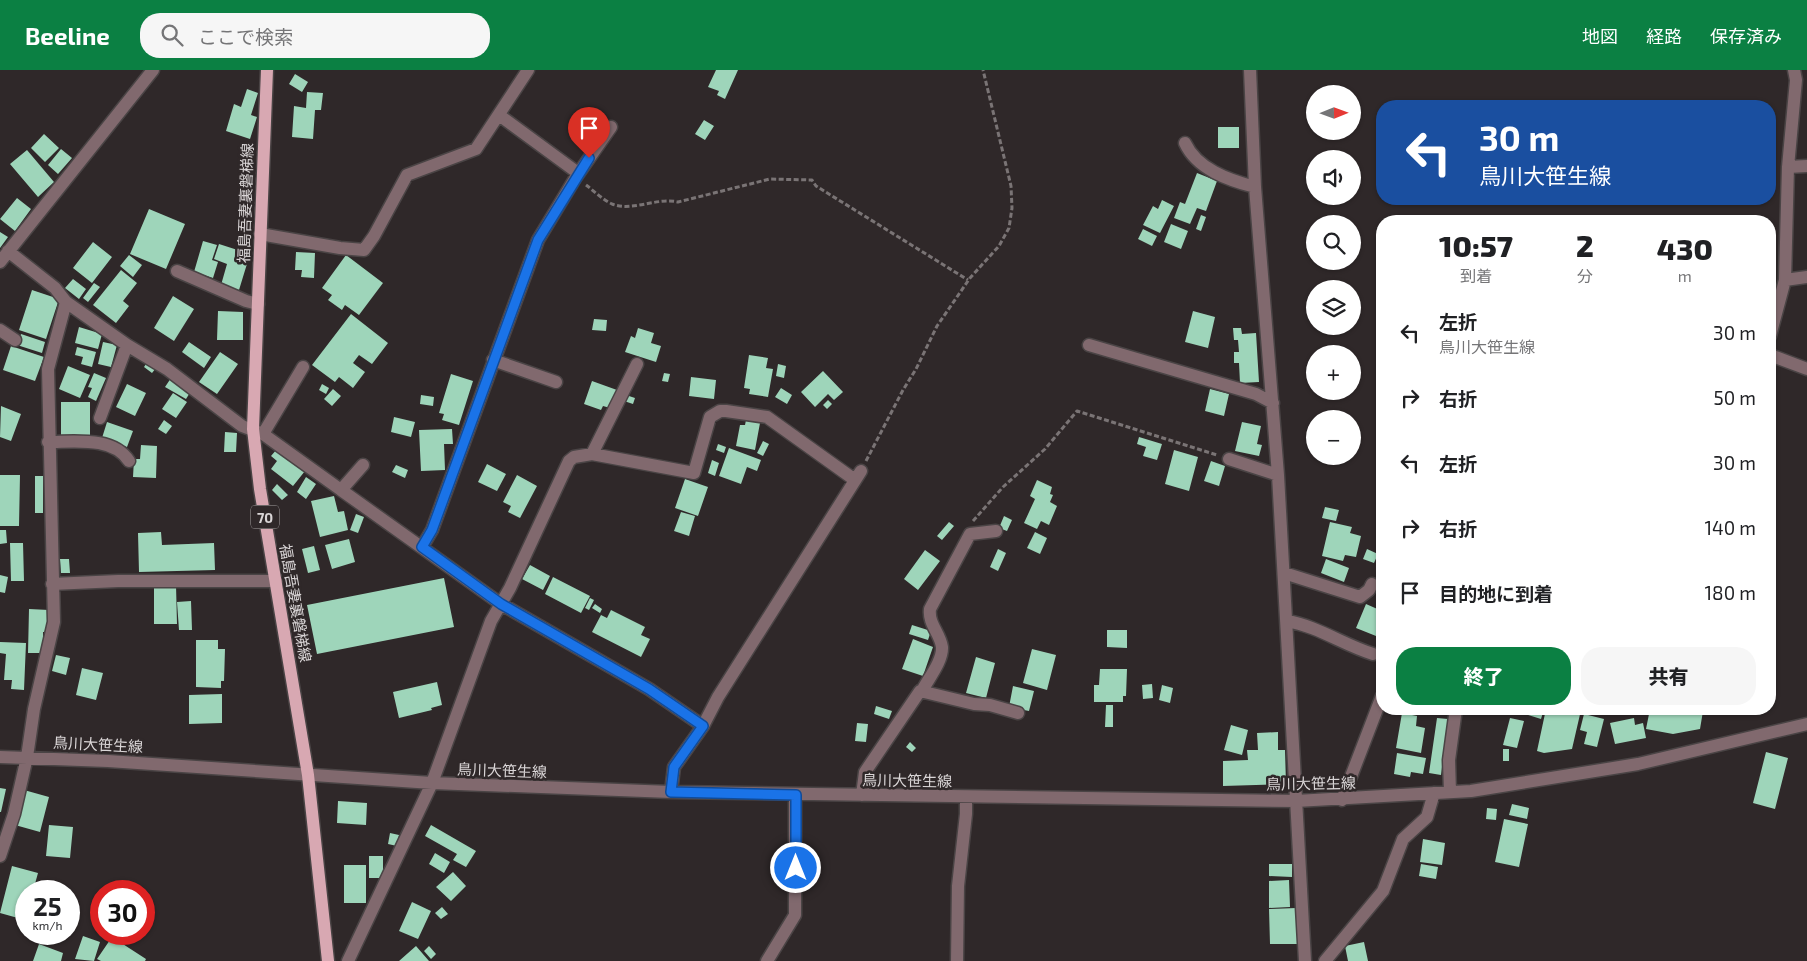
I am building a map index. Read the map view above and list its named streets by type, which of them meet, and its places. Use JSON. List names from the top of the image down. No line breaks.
{"streets":{"main road":["福島吾妻裏磐梯線","70"],"street":["鳥川大笹生線"]},"crossings":[["福島吾妻裏磐梯線","鳥川大笹生線"]],"north":"right","page":{"header":"Beeline","search":"ここで検索","nav":["地図","経路","保存済み"],"map_buttons":["+","−"],"turn":["30 m","鳥川大笹生線"],"eta":["10:57","到着","2","分","430","m"],"list":[{"name":"左折","note":"鳥川大笹生線","value":"30 m"},{"name":"右折","value":"50 m"},{"name":"左折","value":"30 m"},{"name":"右折","value":"140 m"},{"name":"目的地に到着","value":"180 m"}],"buttons":["終了","共有"],"speed":"25 km/h","limit":"30"}}
